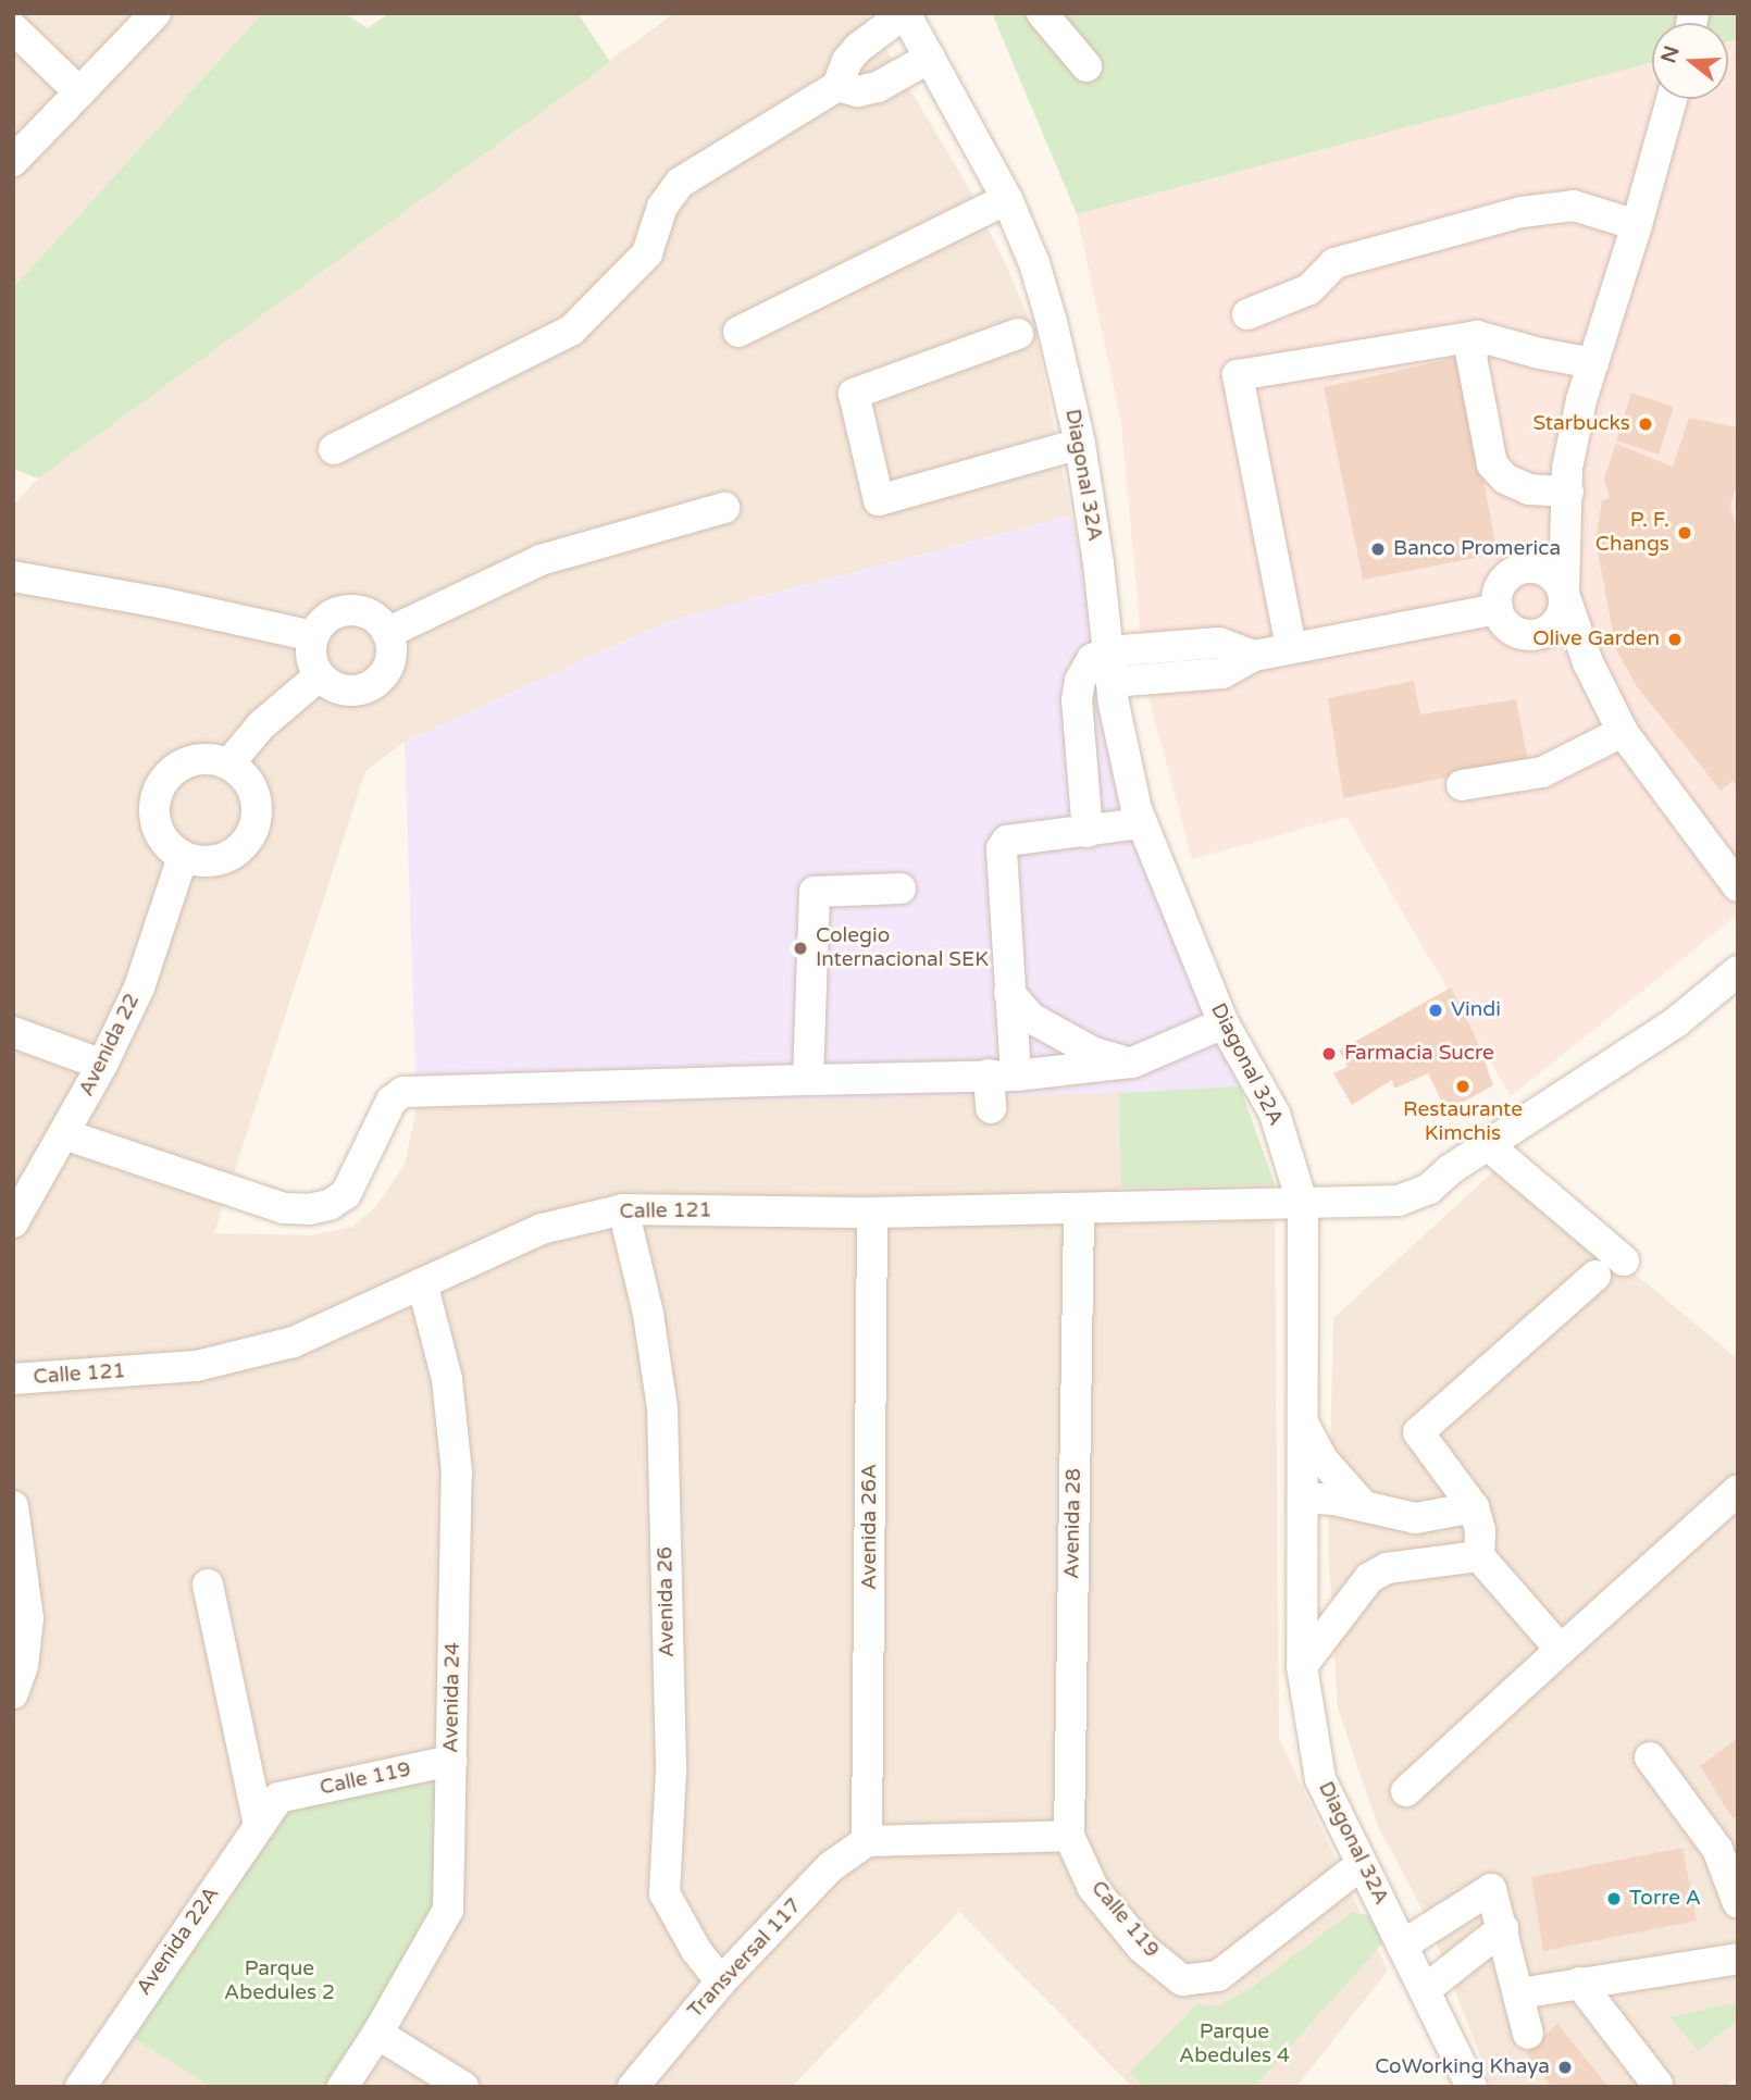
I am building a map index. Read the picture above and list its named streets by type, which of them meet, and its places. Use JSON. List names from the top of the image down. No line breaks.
{"streets":{"street":["Diagonal 32A","Avenida 22","Calle 121","Avenida 28","Avenida 26A","Avenida 26","Avenida 24","Calle 119","Avenida 22A","Transversal 117"]},"crossings":[["Diagonal 32A","Calle 121"],["Diagonal 32A","Calle 119"],["Calle 121","Avenida 28"],["Calle 121","Avenida 26A"],["Calle 121","Avenida 26"],["Calle 121","Avenida 24"],["Avenida 28","Calle 119"],["Avenida 26A","Transversal 117"],["Avenida 26","Transversal 117"],["Avenida 24","Calle 119"],["Calle 119","Avenida 22A"]],"parks":["Parque Abedules 2","Parque Abedules 4"],"places":["Starbucks","P. F. Changs","Banco Promerica","Olive Garden","Colegio Internacional SEK","Vindi","Farmacia Sucre","Restaurante Kimchis","Torre A","CoWorking Khaya"],"north":"left"}
